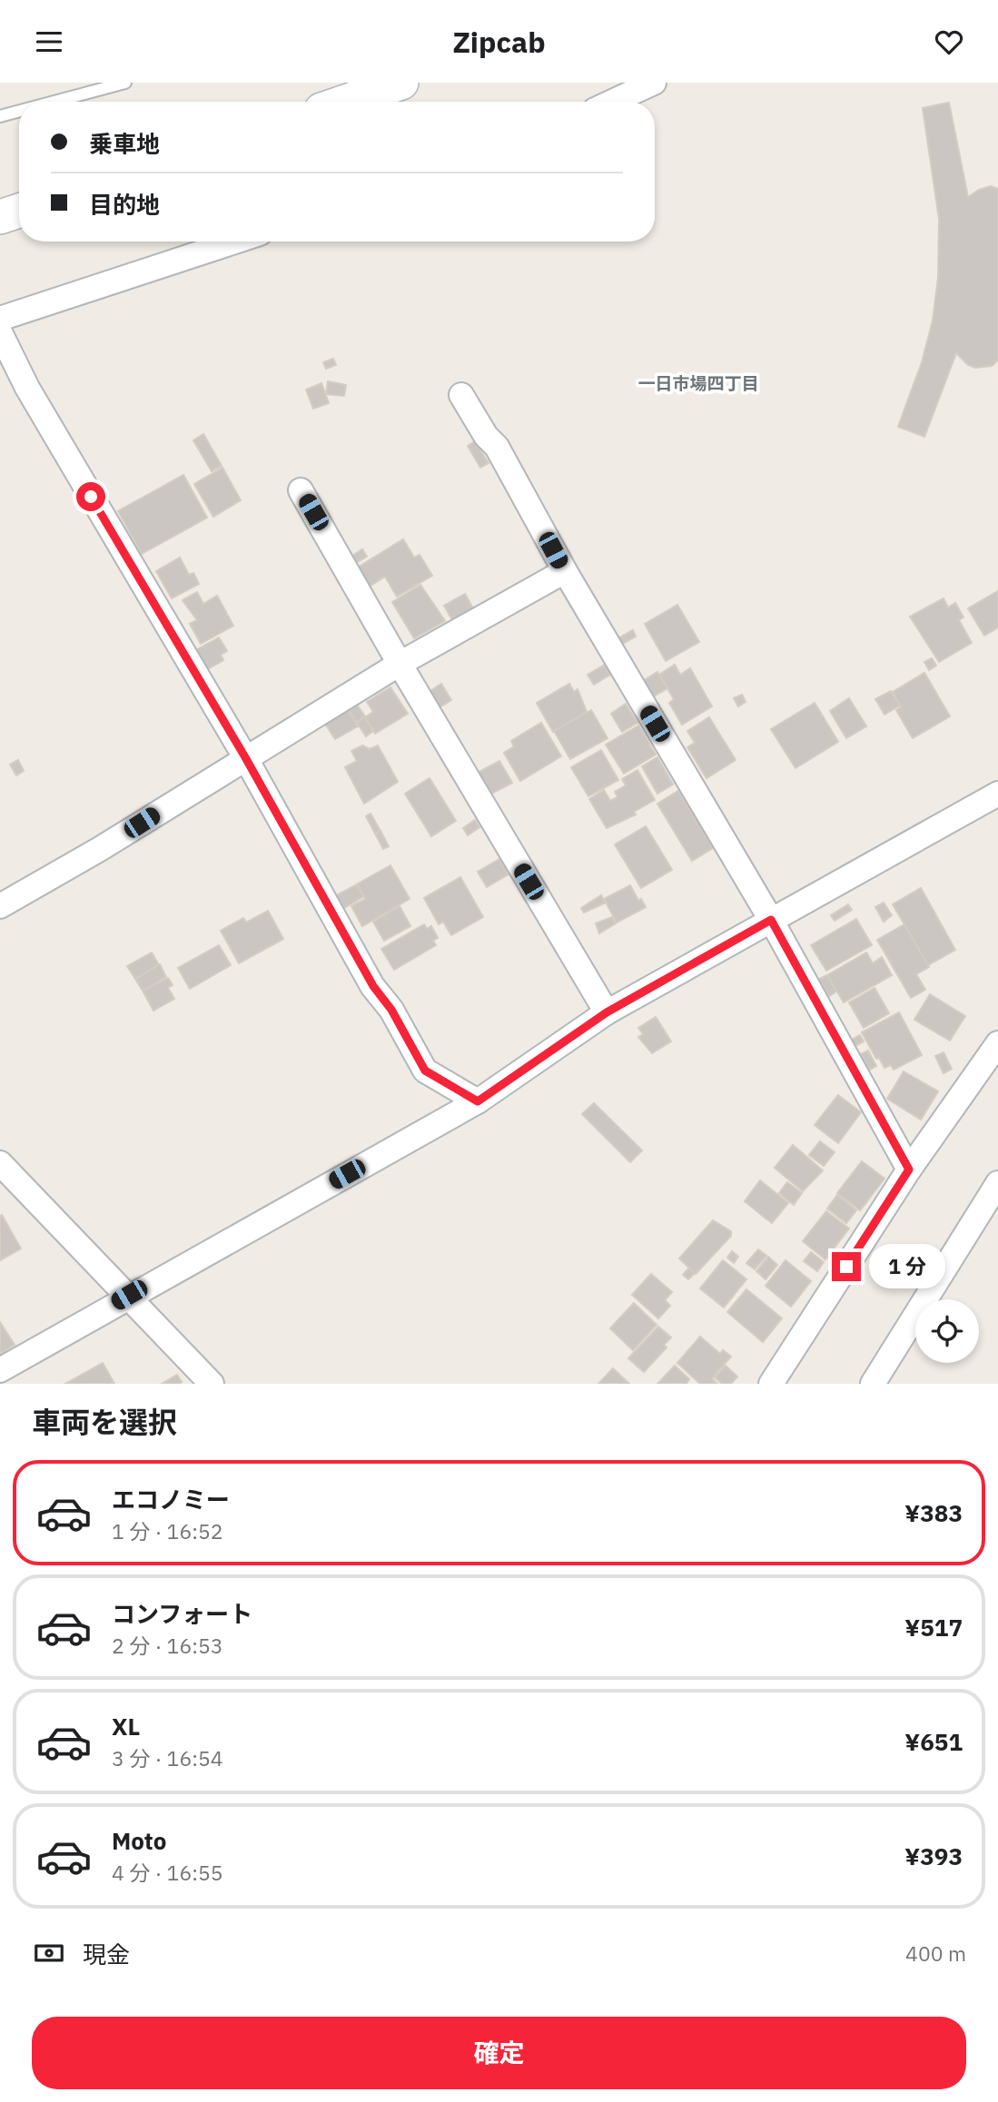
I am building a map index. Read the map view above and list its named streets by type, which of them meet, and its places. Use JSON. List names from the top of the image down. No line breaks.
{"districts":["一日市場四丁目"],"page":{"header":"Zipcab","banner":["乗車地","目的地"],"bubble":"1 分","heading":"車両を選択","list":[{"name":"エコノミー","note":"1 分 · 16:52","value":"¥383"},{"name":"コンフォート","note":"2 分 · 16:53","value":"¥517"},{"name":"XL","note":"3 分 · 16:54","value":"¥651"},{"name":"Moto","note":"4 分 · 16:55","value":"¥393"}],"pay":["現金","400 m"],"buttons":"確定"}}
